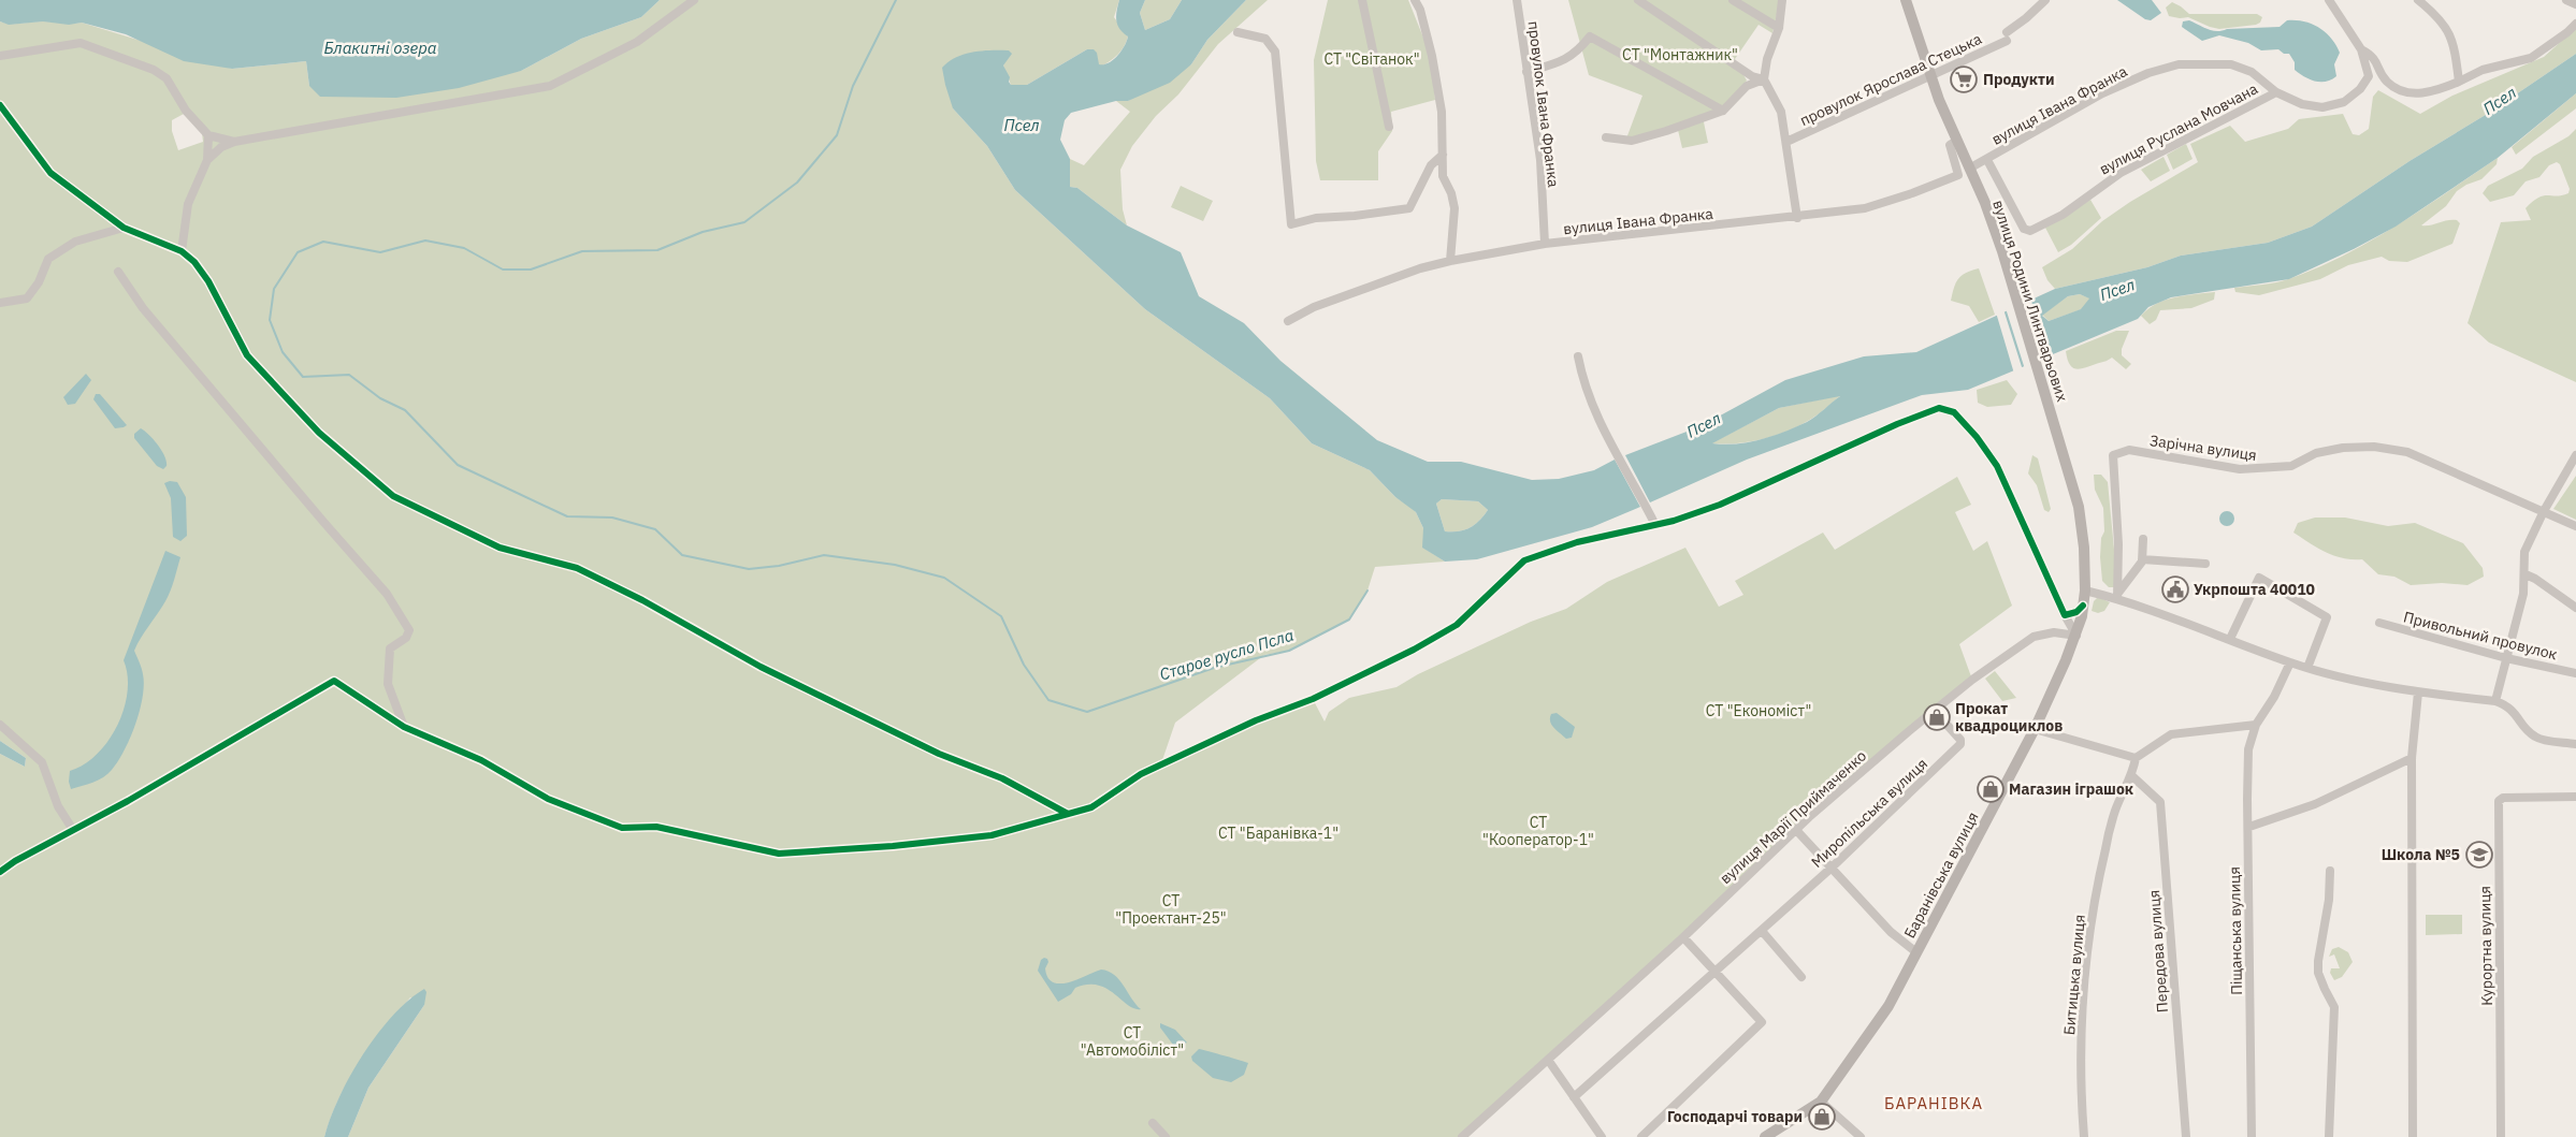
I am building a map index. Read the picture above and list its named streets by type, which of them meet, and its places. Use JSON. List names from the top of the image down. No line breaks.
{"streets":{"main road":["вулиця Родини Линтварьових","Баранівська вулиця"],"street":["провулок Ярослава Стецька","провулок Івана Франка","вулиця Івана Франка","вулиця Руслана Мовчана","Зарічна вулиця","Привольний провулок","Миропільська вулиця","вулиця Марії Приймаченко","Піщанська вулиця","Курортна вулиця","Передова вулиця","Битицька вулиця"]},"crossings":[["провулок Ярослава Стецька","вулиця Родини Линтварьових"],["провулок Івана Франка","вулиця Івана Франка"],["вулиця Івана Франка","вулиця Руслана Мовчана"],["вулиця Івана Франка","вулиця Родини Линтварьових"],["вулиця Родини Линтварьових","Баранівська вулиця"],["Миропільська вулиця","вулиця Марії Приймаченко"],["вулиця Марії Приймаченко","Баранівська вулиця"],["Передова вулиця","Битицька вулиця"]],"districts":["БАРАНІВКА"],"water":["Блакитні озера","Псел","Старое русло Псла"],"parks":["СТ \"Монтажник\"","СТ \"Світанок\"","СТ \"Економіст\"","СТ \"Кооператор-1\"","СТ \"Баранівка-1\"","СТ \"Проектант-25\"","СТ \"Автомобіліст\""],"places":{"supermarket":["Продукти"],"public building":["Укрпошта 40010"],"shop":["Прокат квадроциклов","Магазин іграшок","Господарчі товари"],"school or university":["Школа №5"]}}
